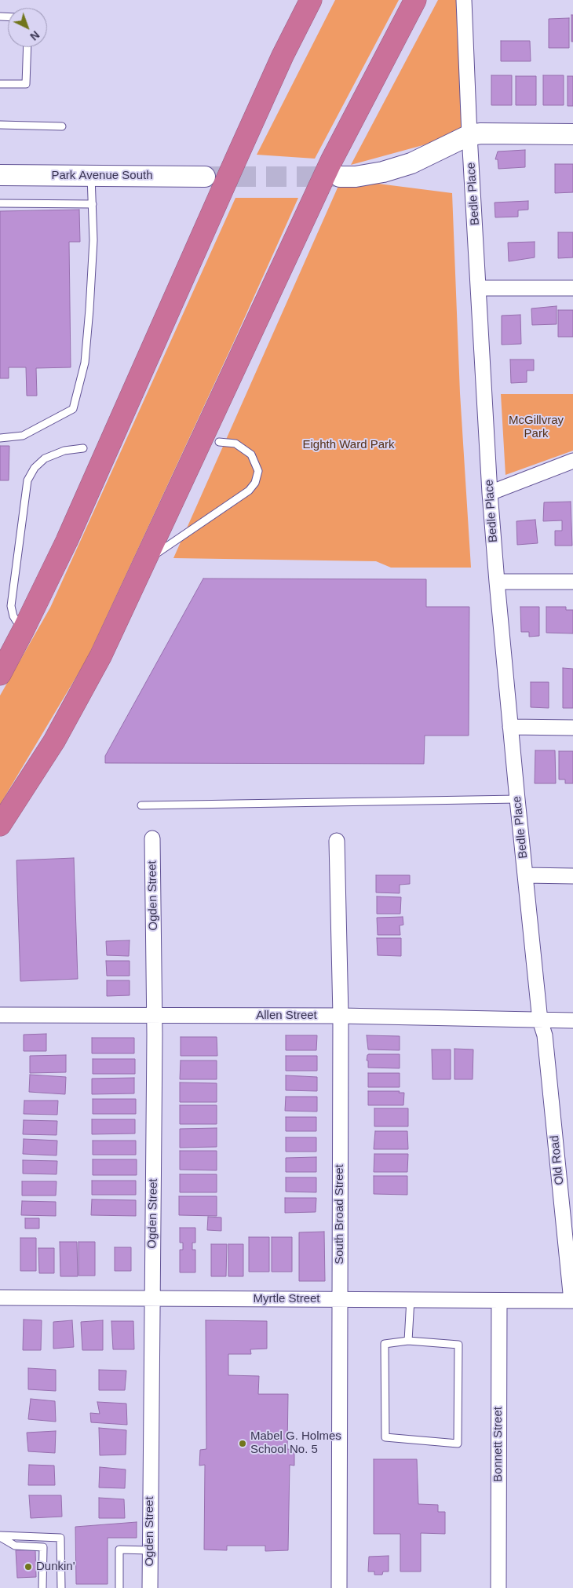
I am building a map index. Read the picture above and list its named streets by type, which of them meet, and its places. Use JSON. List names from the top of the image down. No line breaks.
{"streets":{"street":["Park Avenue South","Bedle Place","Ogden Street","Allen Street","Old Road","South Broad Street","Myrtle Street","Bonnett Street"]},"crossings":[["Bedle Place","Allen Street"],["Bedle Place","Old Road"],["Ogden Street","Allen Street"],["Ogden Street","Myrtle Street"],["Allen Street","Old Road"],["Allen Street","South Broad Street"],["Old Road","Myrtle Street"],["South Broad Street","Myrtle Street"],["Myrtle Street","Bonnett Street"]],"parks":["McGillvray Park","Eighth Ward Park"],"places":["Mabel G. Holmes School No. 5","Dunkin'"],"north":"bottom right"}
